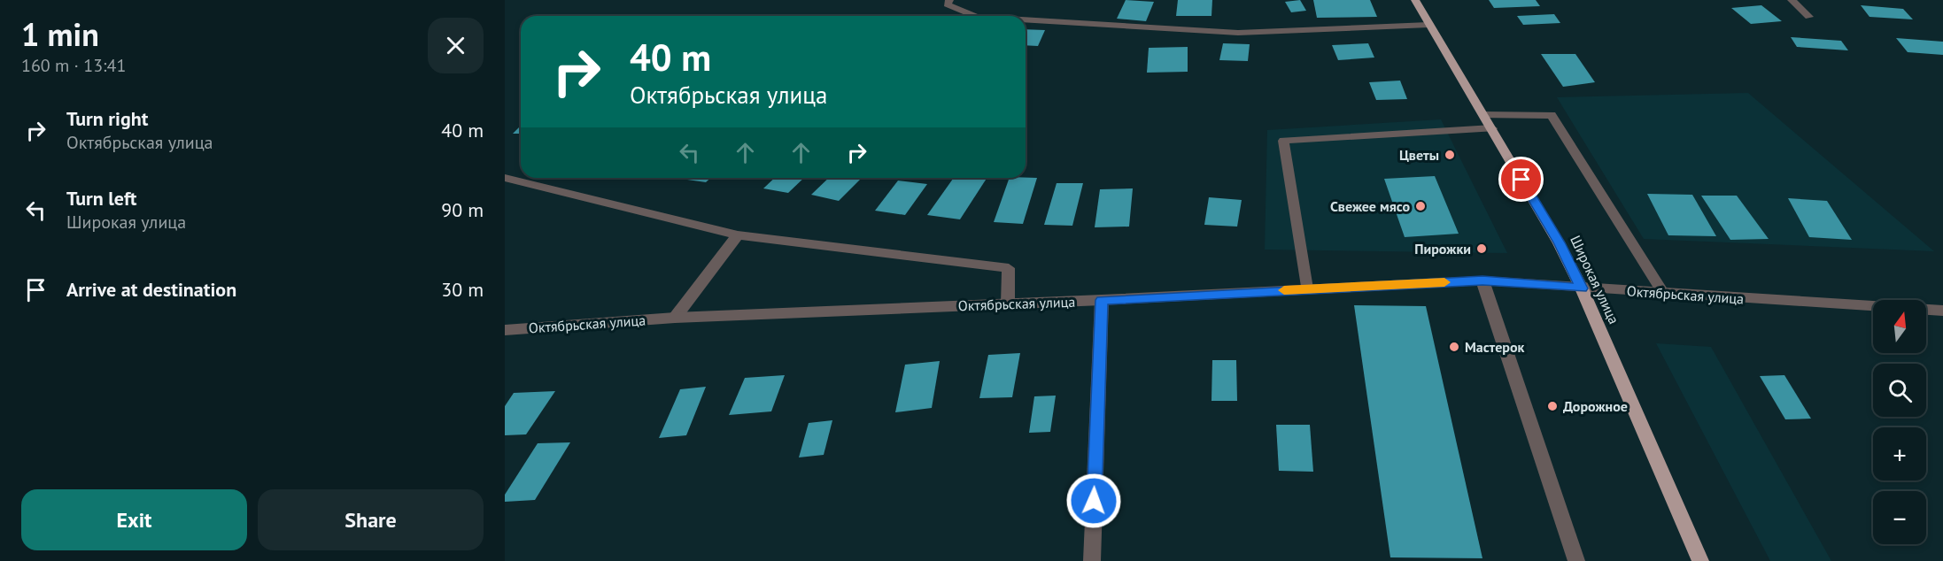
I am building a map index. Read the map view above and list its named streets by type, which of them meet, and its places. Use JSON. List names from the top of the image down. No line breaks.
{"streets":{"main road":["Широкая улица"],"street":["Октябрьская улица"]},"crossings":[["Широкая улица","Октябрьская улица"]],"places":["Цветы","Свежее мясо","Пирожки","Мастерок","Дорожное"],"north":"top","page":{"heading":["1 min","160 m · 13:41"],"turn":["40 m","Октябрьская улица"],"list":[{"name":"Turn right","note":"Октябрьская улица","value":"40 m"},{"name":"Turn left","note":"Широкая улица","value":"90 m"},{"name":"Arrive at destination","value":"30 m"}],"map_buttons":["+","−"],"buttons":["Exit","Share"]}}
